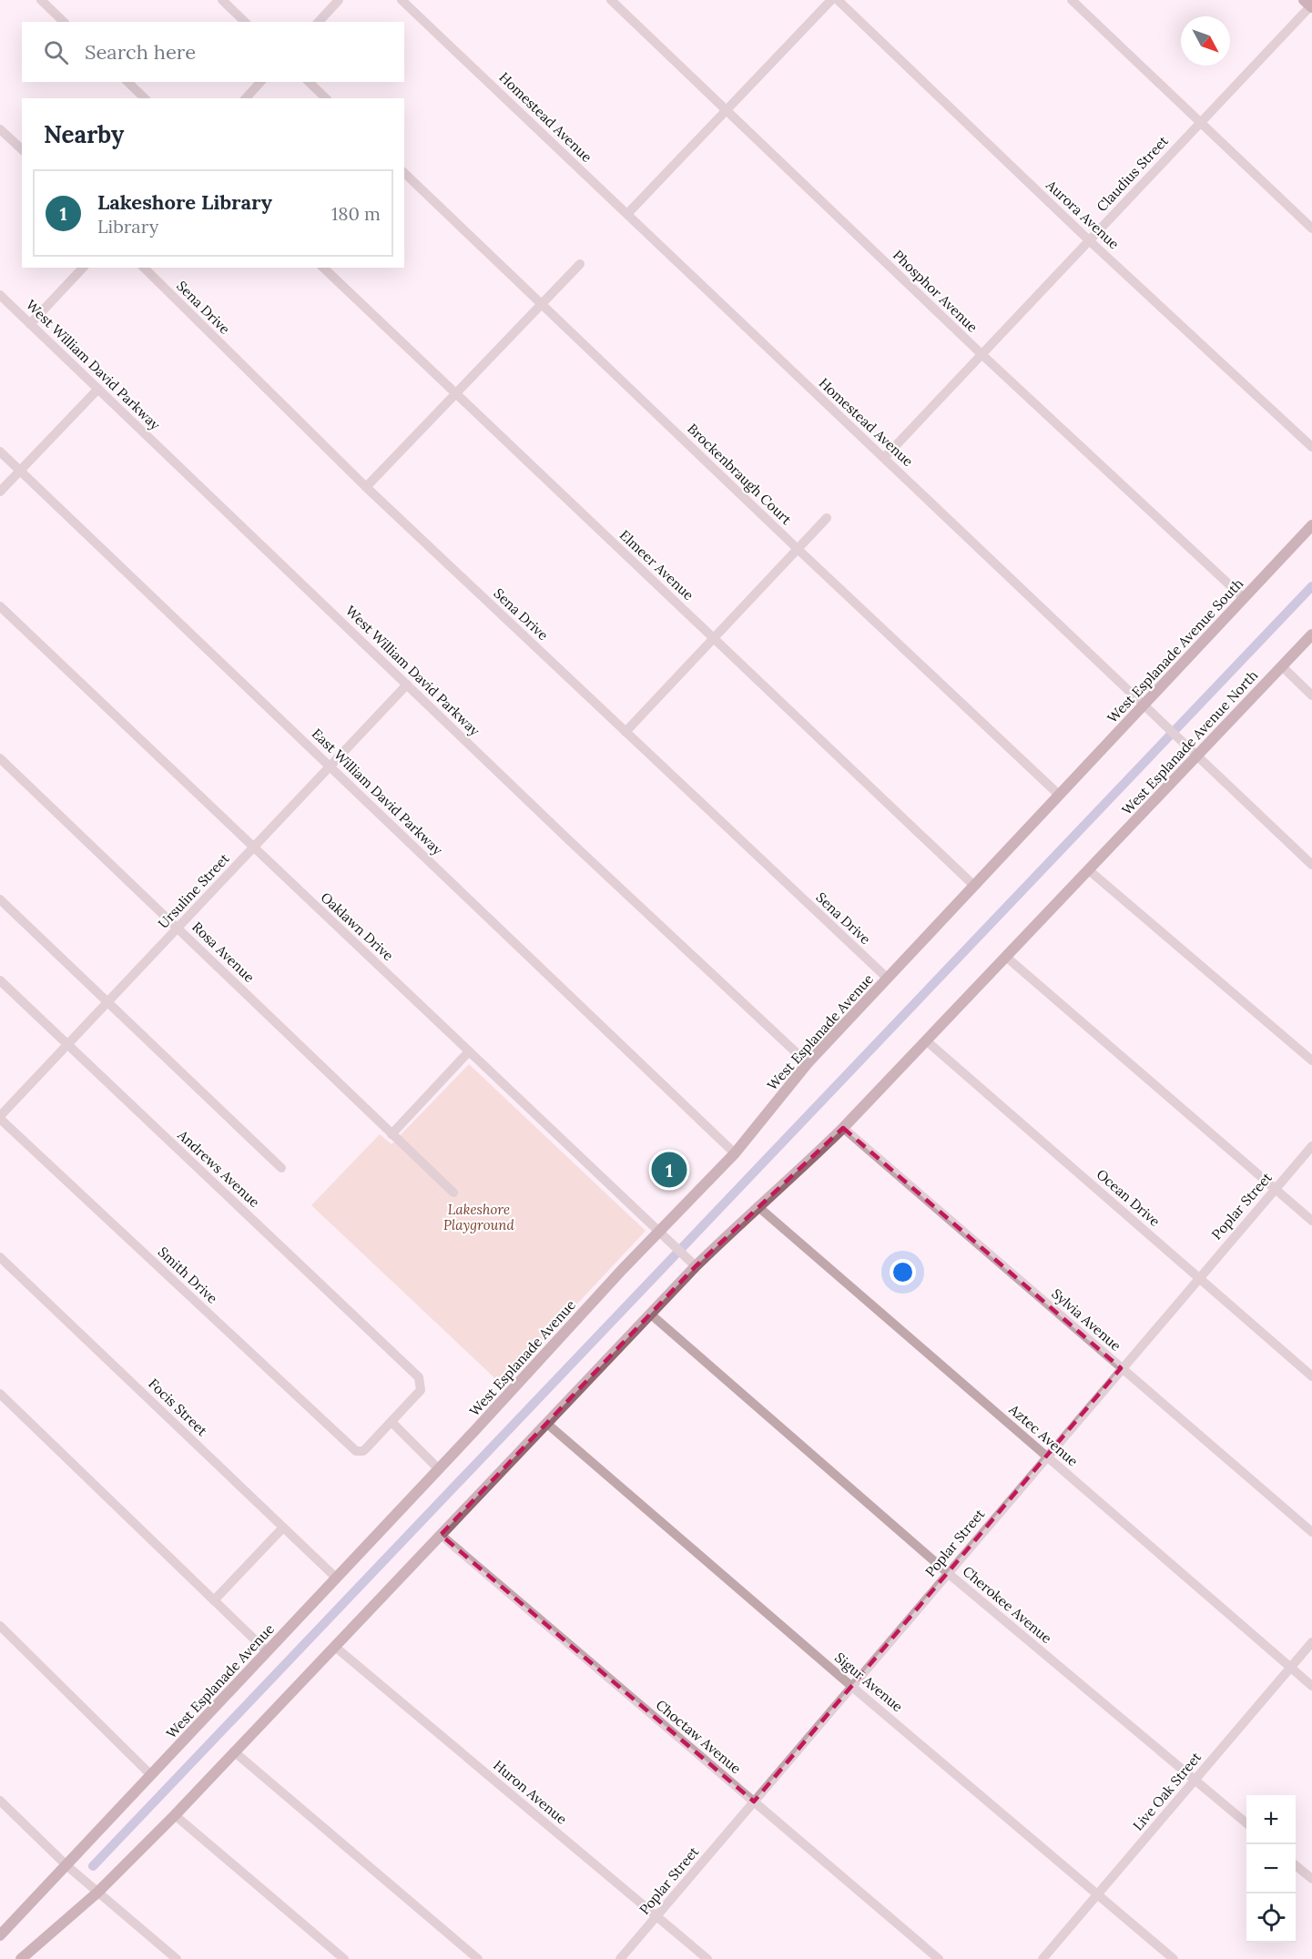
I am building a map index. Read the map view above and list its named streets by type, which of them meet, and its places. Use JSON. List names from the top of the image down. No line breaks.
{"streets":{"main road":["West Esplanade Avenue South","West Esplanade Avenue North","West Esplanade Avenue"],"street":["Homestead Avenue","Claudius Street","Aurora Avenue","Phosphor Avenue","Sena Drive","West William David Parkway","Brockenbraugh Court","Elmeer Avenue","East William David Parkway","Ursuline Street","Oaklawn Drive","Rosa Avenue","Andrews Avenue","Ocean Drive","Poplar Street","Smith Drive","Sylvia Avenue","Focis Street","Aztec Avenue","Cherokee Avenue","Sigur Avenue","Choctaw Avenue","Live Oak Street","Huron Avenue"]},"crossings":[["Homestead Avenue","Claudius Street"],["Homestead Avenue","West Esplanade Avenue South"],["Homestead Avenue","West Esplanade Avenue North"],["Claudius Street","Aurora Avenue"],["Claudius Street","Phosphor Avenue"],["Phosphor Avenue","West Esplanade Avenue South"],["Sena Drive","West Esplanade Avenue"],["West William David Parkway","Ursuline Street"],["West William David Parkway","West Esplanade Avenue"],["Brockenbraugh Court","West Esplanade Avenue South"],["Brockenbraugh Court","West Esplanade Avenue"],["Elmeer Avenue","West Esplanade Avenue"],["West Esplanade Avenue South","West Esplanade Avenue"],["East William David Parkway","Ursuline Street"],["East William David Parkway","West Esplanade Avenue"],["Ursuline Street","Oaklawn Drive"],["Ursuline Street","Rosa Avenue"],["Ursuline Street","Andrews Avenue"],["Ursuline Street","Smith Drive"],["Oaklawn Drive","West Esplanade Avenue"],["West Esplanade Avenue","Focis Street"],["Andrews Avenue","Smith Drive"],["Ocean Drive","Poplar Street"],["Poplar Street","Sylvia Avenue"],["Poplar Street","Aztec Avenue"],["Poplar Street","Cherokee Avenue"],["Poplar Street","Sigur Avenue"],["Poplar Street","Choctaw Avenue"],["Poplar Street","Huron Avenue"],["Aztec Avenue","Live Oak Street"],["Cherokee Avenue","Live Oak Street"],["Sigur Avenue","Live Oak Street"]],"parks":["Lakeshore Playground"],"north":"bottom right","page":{"search":"Search here","heading":"Nearby","list":[{"mark":"1","name":"Lakeshore Library","note":"Library","value":"180 m"}],"pins":"1","map_buttons":["+","−"]}}
